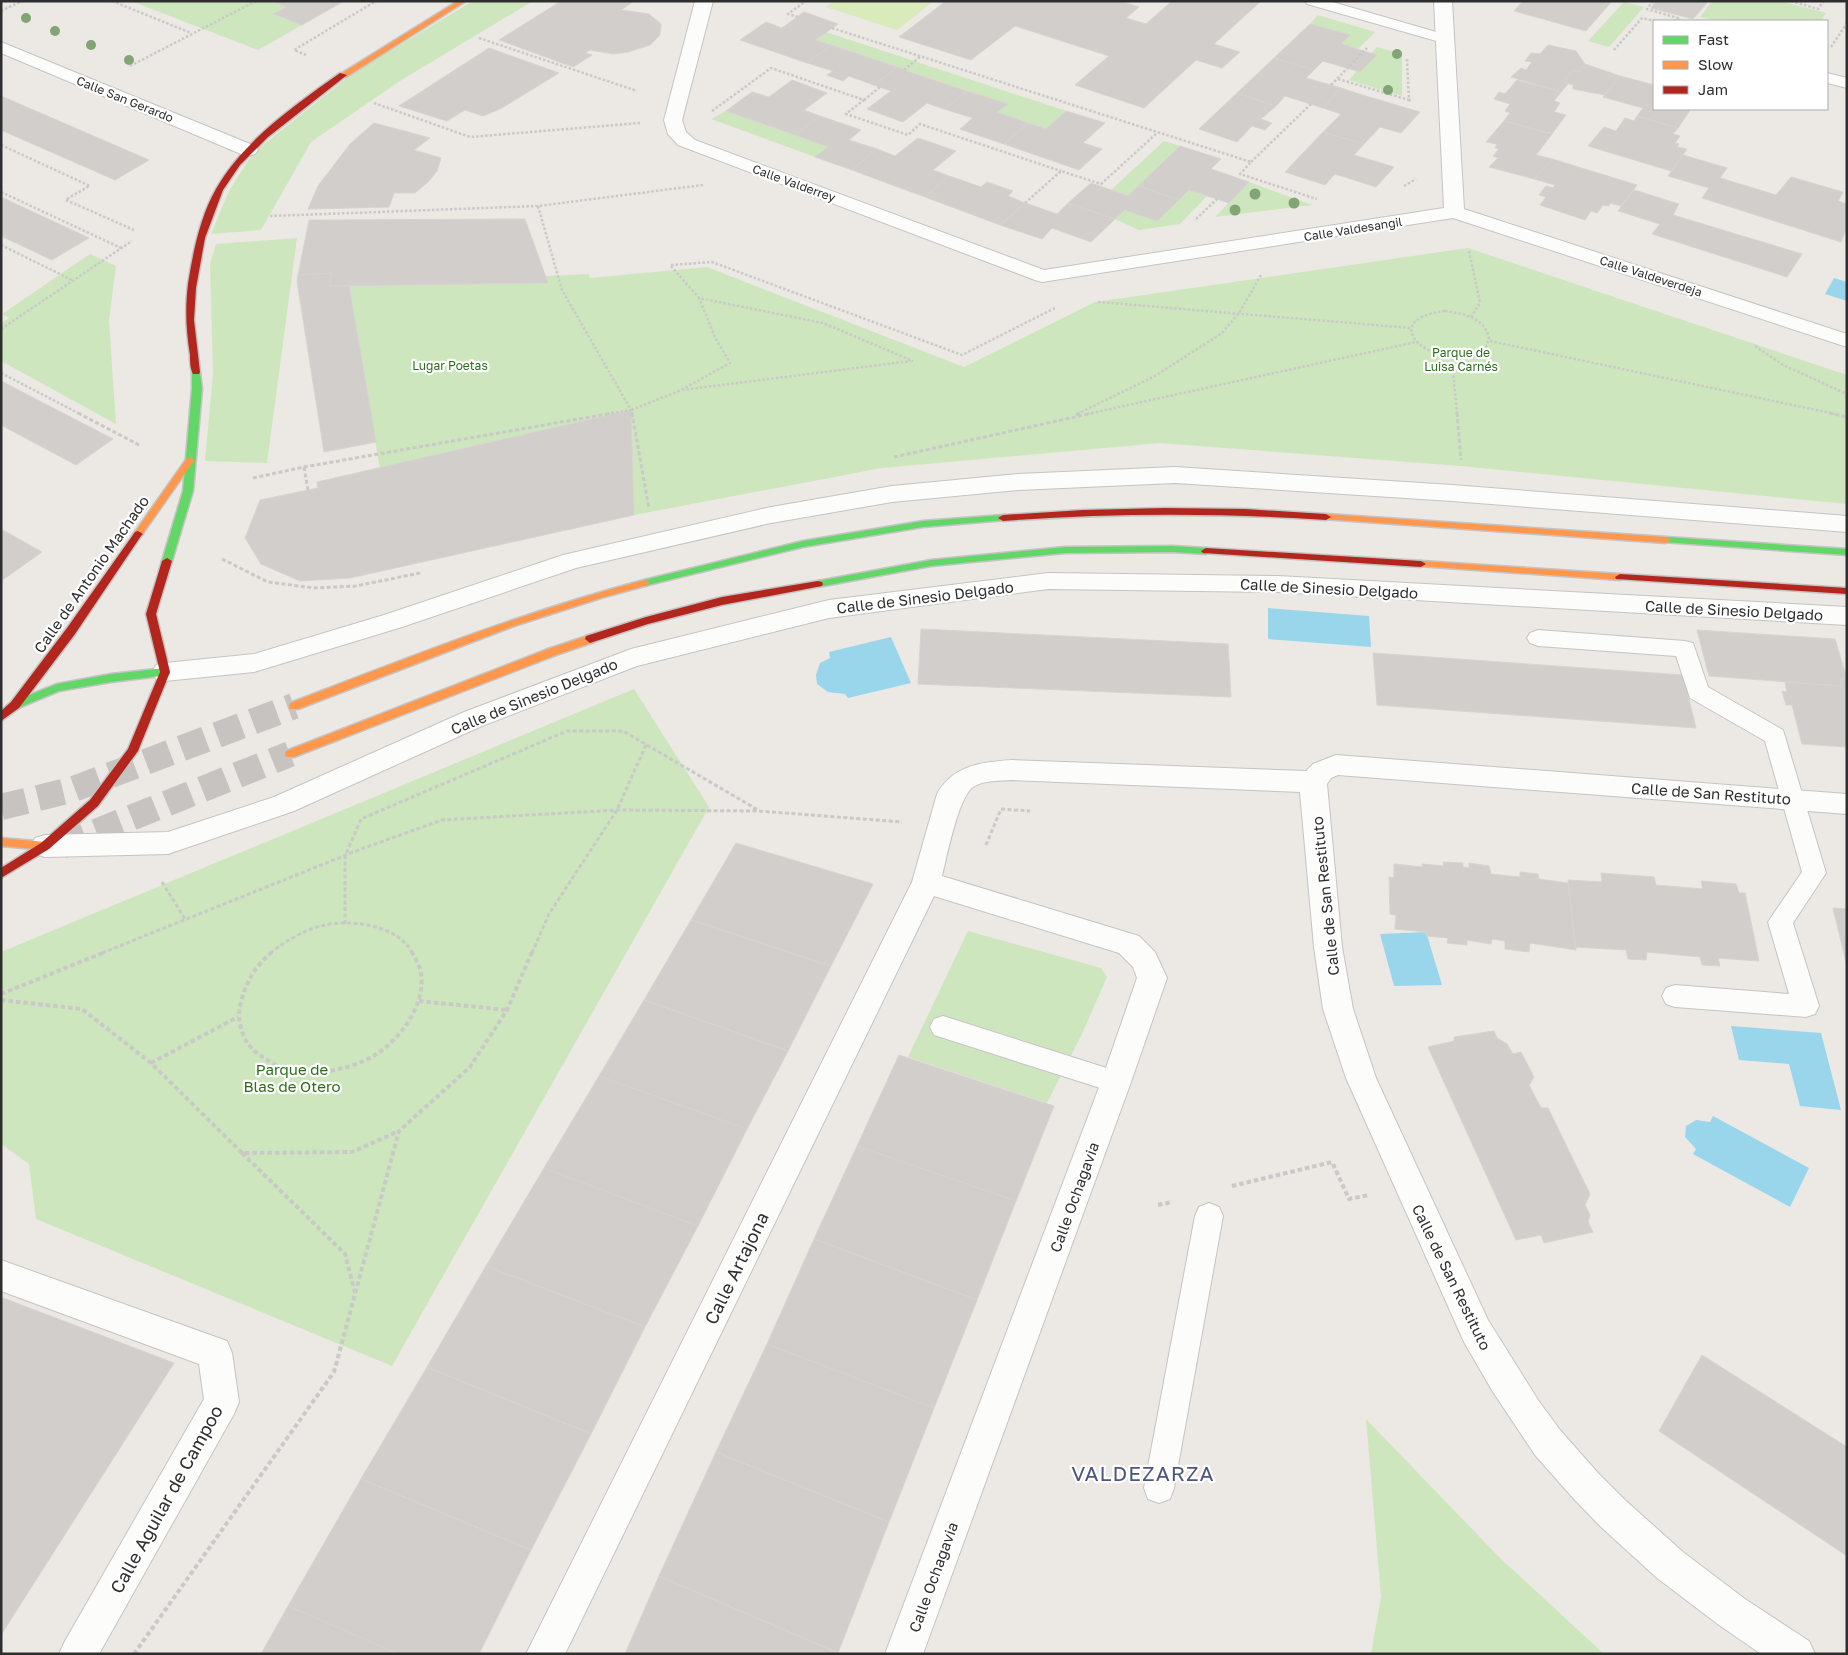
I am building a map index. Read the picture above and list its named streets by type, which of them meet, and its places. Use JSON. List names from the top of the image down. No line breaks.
{"streets":{"main road":["Calle de Antonio Machado","Calle de Sinesio Delgado"],"street":["Calle San Gerardo","Calle Valderrey","Calle Valdesangil","Calle Valdeverdeja","Calle de San Restituto","Calle Ochagavia","Calle Artajona","Calle Aguilar de Campoo"]},"crossings":[["Calle Valderrey","Calle Valdesangil"],["Calle Valdesangil","Calle Valdeverdeja"],["Calle Ochagavia","Calle Artajona"]],"districts":["VALDEZARZA"],"parks":["Parque de Luisa Carnés","Lugar Poetas","Parque de Blas de Otero"],"legend":["Fast","Slow","Jam"]}
